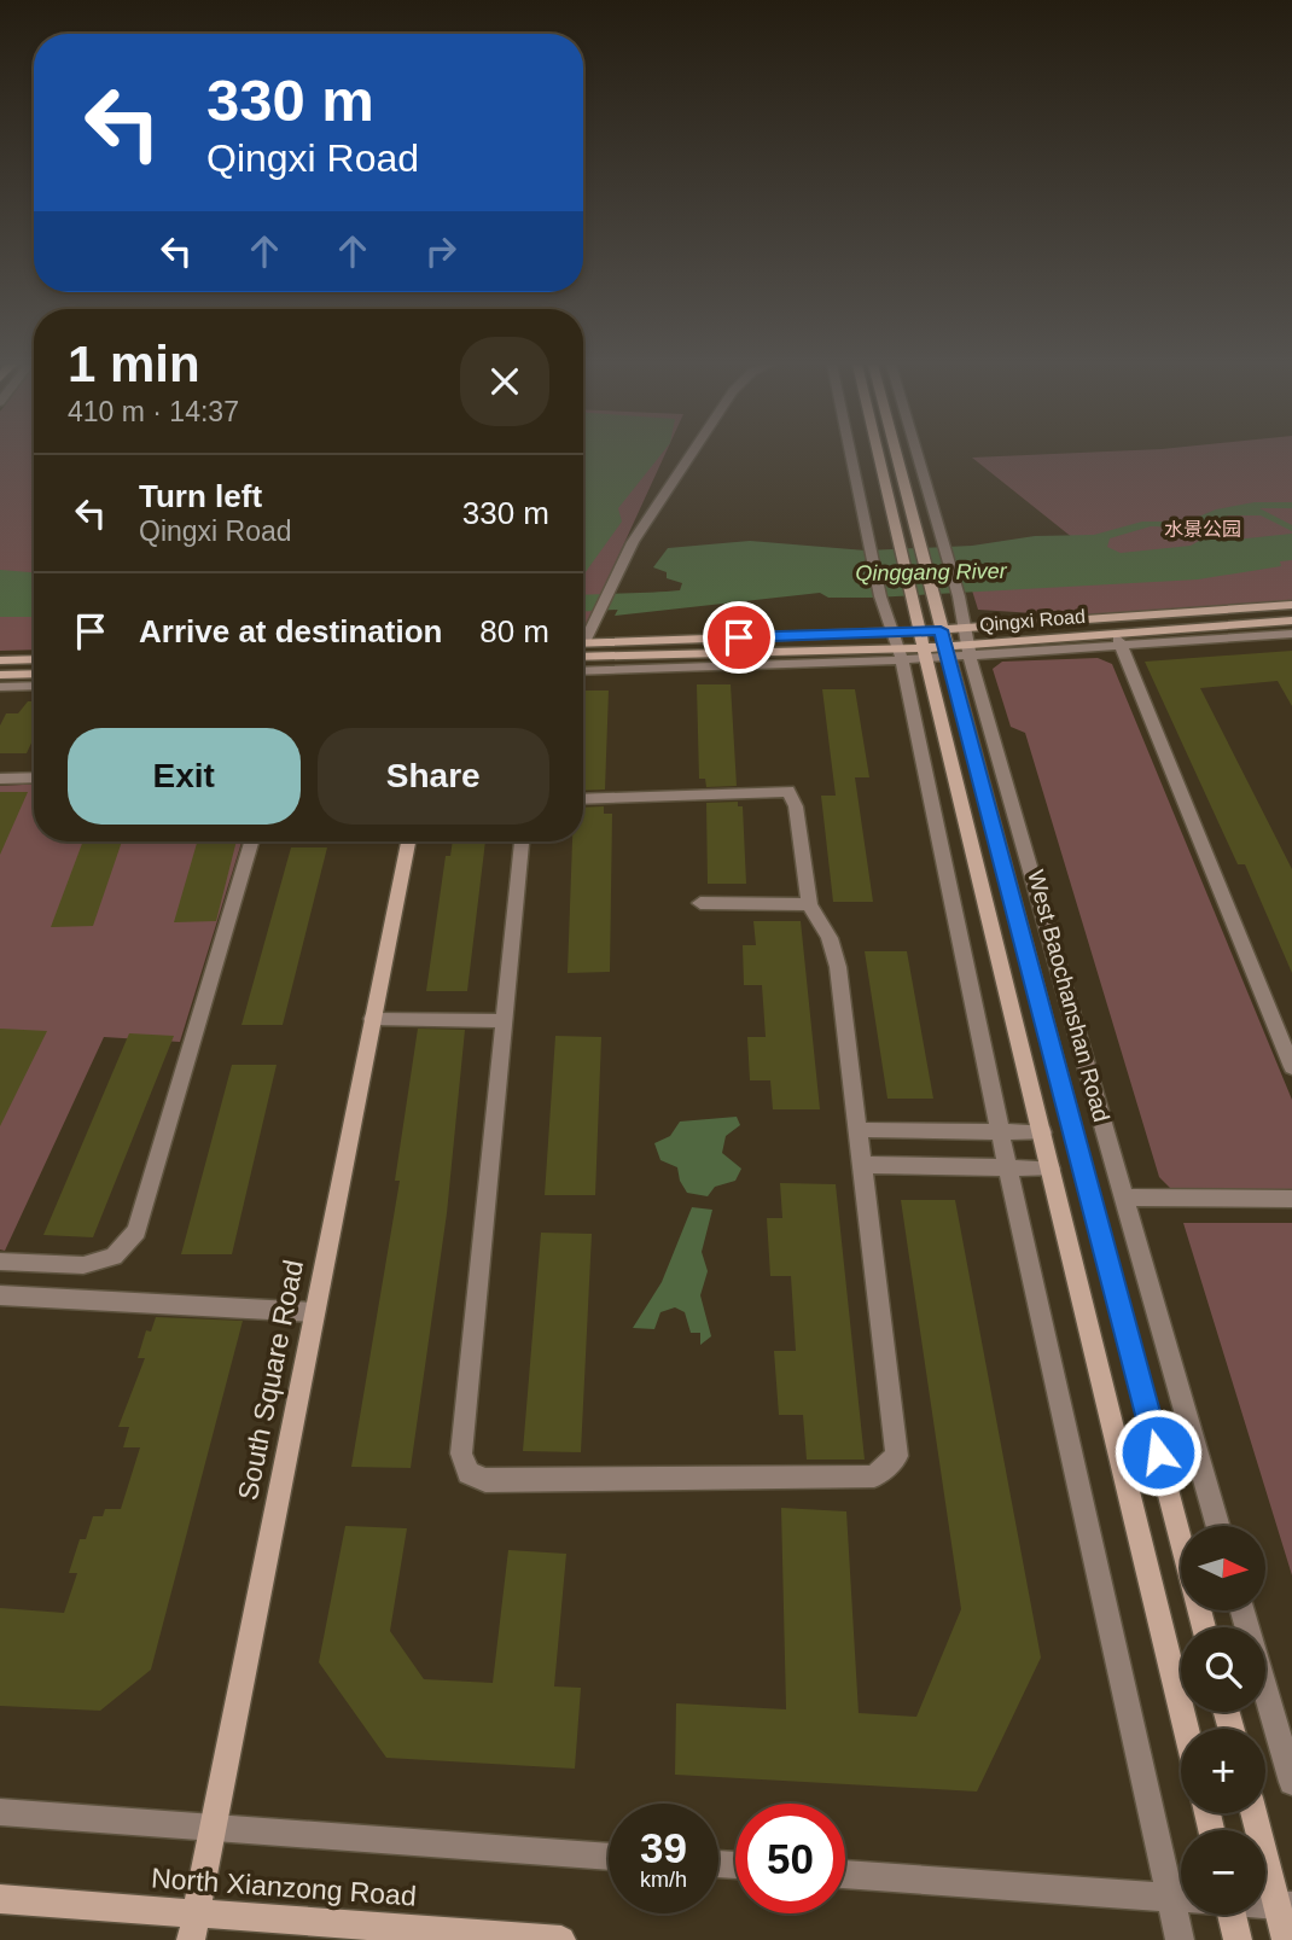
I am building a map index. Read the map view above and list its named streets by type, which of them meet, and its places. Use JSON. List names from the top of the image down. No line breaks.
{"streets":{"main road":["Qingxi Road","West Baochanshan Road","South Square Road","North Xianzong Road"]},"crossings":[["Qingxi Road","West Baochanshan Road"],["South Square Road","North Xianzong Road"]],"water":["Qinggang River"],"parks":["水景公园"],"north":"right","page":{"turn":["330 m","Qingxi Road"],"heading":["1 min","410 m · 14:37"],"list":[{"name":"Turn left","note":"Qingxi Road","value":"330 m"},{"name":"Arrive at destination","value":"80 m"}],"buttons":["Exit","Share"],"map_buttons":["+","−"],"speed":"39 km/h","limit":"50"}}
